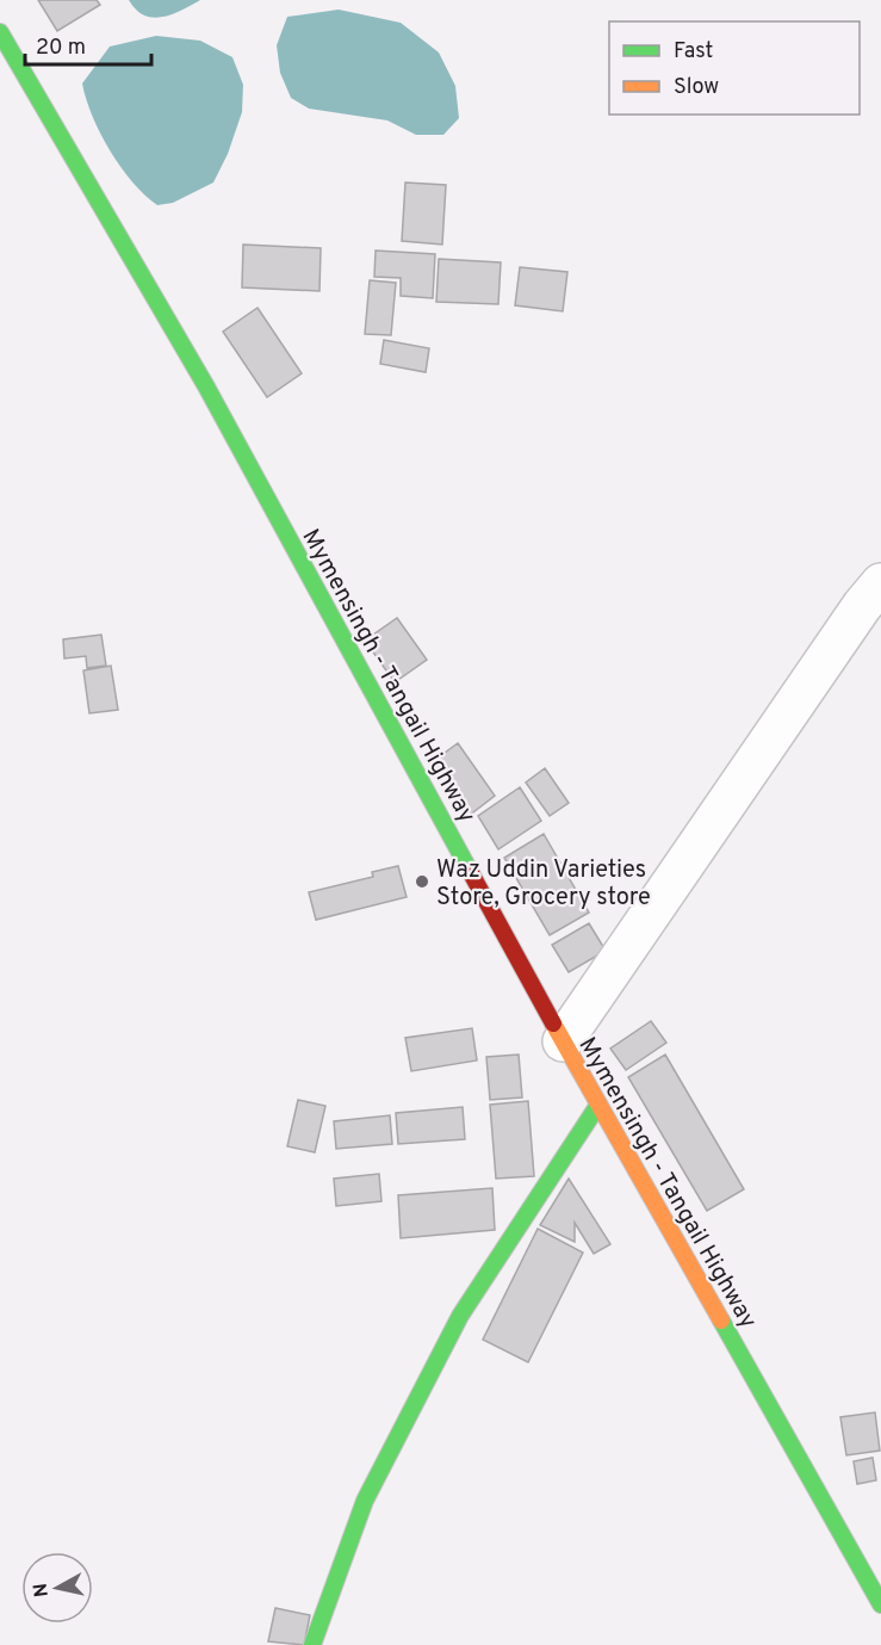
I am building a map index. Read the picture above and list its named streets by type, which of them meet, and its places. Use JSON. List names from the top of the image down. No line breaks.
{"streets":{"main road":["Mymensingh - Tangail Highway"]},"places":["Waz Uddin Varieties Store, Grocery store"],"legend":["Fast","Slow"],"scale_bar":"20 m","north":"left"}
